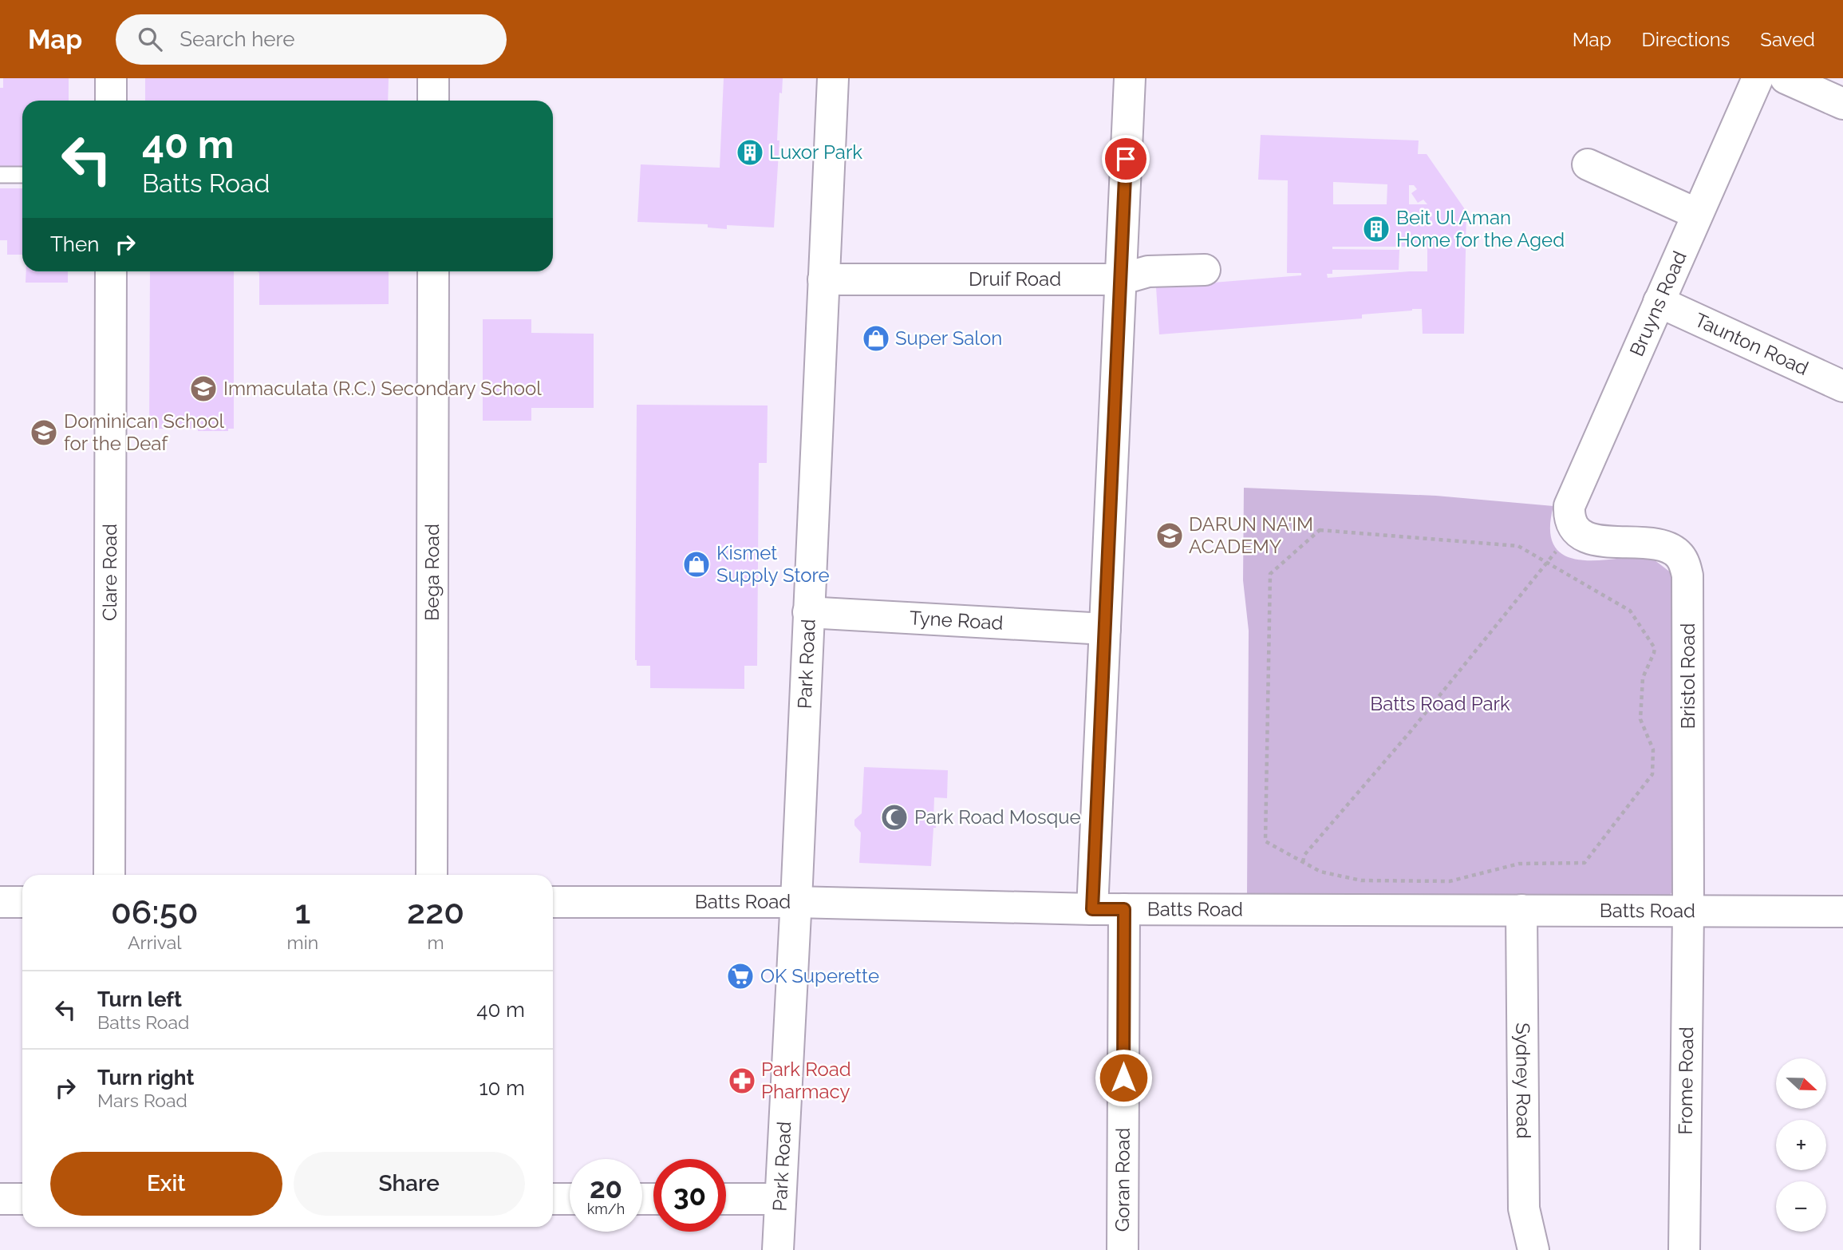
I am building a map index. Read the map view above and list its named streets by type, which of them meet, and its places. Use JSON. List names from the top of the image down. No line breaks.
{"streets":{"street":["Druif Road","Bruyns Road","Taunton Road","Clare Road","Bega Road","Tyne Road","Park Road","Bristol Road","Batts Road","Frome Road","Sydney Road","Goran Road"]},"crossings":[["Druif Road","Park Road"],["Bruyns Road","Taunton Road"],["Bruyns Road","Bristol Road"],["Tyne Road","Park Road"],["Park Road","Batts Road"],["Bristol Road","Batts Road"],["Bristol Road","Frome Road"],["Batts Road","Frome Road"],["Batts Road","Sydney Road"],["Batts Road","Goran Road"]],"parks":["Batts Road Park"],"places":{"building":["Luxor Park","Beit Ul Aman Home for the Aged"],"shop":["Super Salon","Kismet Supply Store"],"school or university":["Immaculata (R.C.) Secondary School","Dominican School for the Deaf","DARUN NA'IM ACADEMY"],"mosque":["Park Road Mosque"],"supermarket":["OK Superette"],"pharmacy":["Park Road Pharmacy"]},"north":"right","page":{"header":"Map","search":"Search here","nav":["Map","Directions","Saved"],"turn":["40 m","Batts Road"],"then":"Then","eta":["06:50","Arrival","1","min","220","m"],"list":[{"name":"Turn left","note":"Batts Road","value":"40 m"},{"name":"Turn right","note":"Mars Road","value":"10 m"}],"map_buttons":["+","−"],"buttons":["Exit","Share"],"speed":"20 km/h","limit":"30"}}
